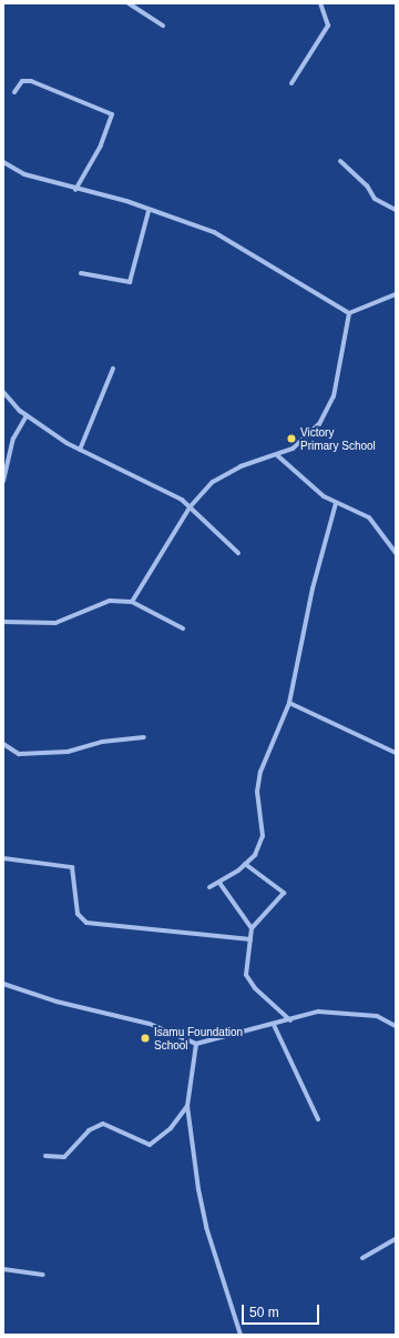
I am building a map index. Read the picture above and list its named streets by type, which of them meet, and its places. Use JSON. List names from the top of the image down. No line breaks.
{"places":["Victory Primary School","Isamu Foundation School"],"scale_bar":"50 m"}
